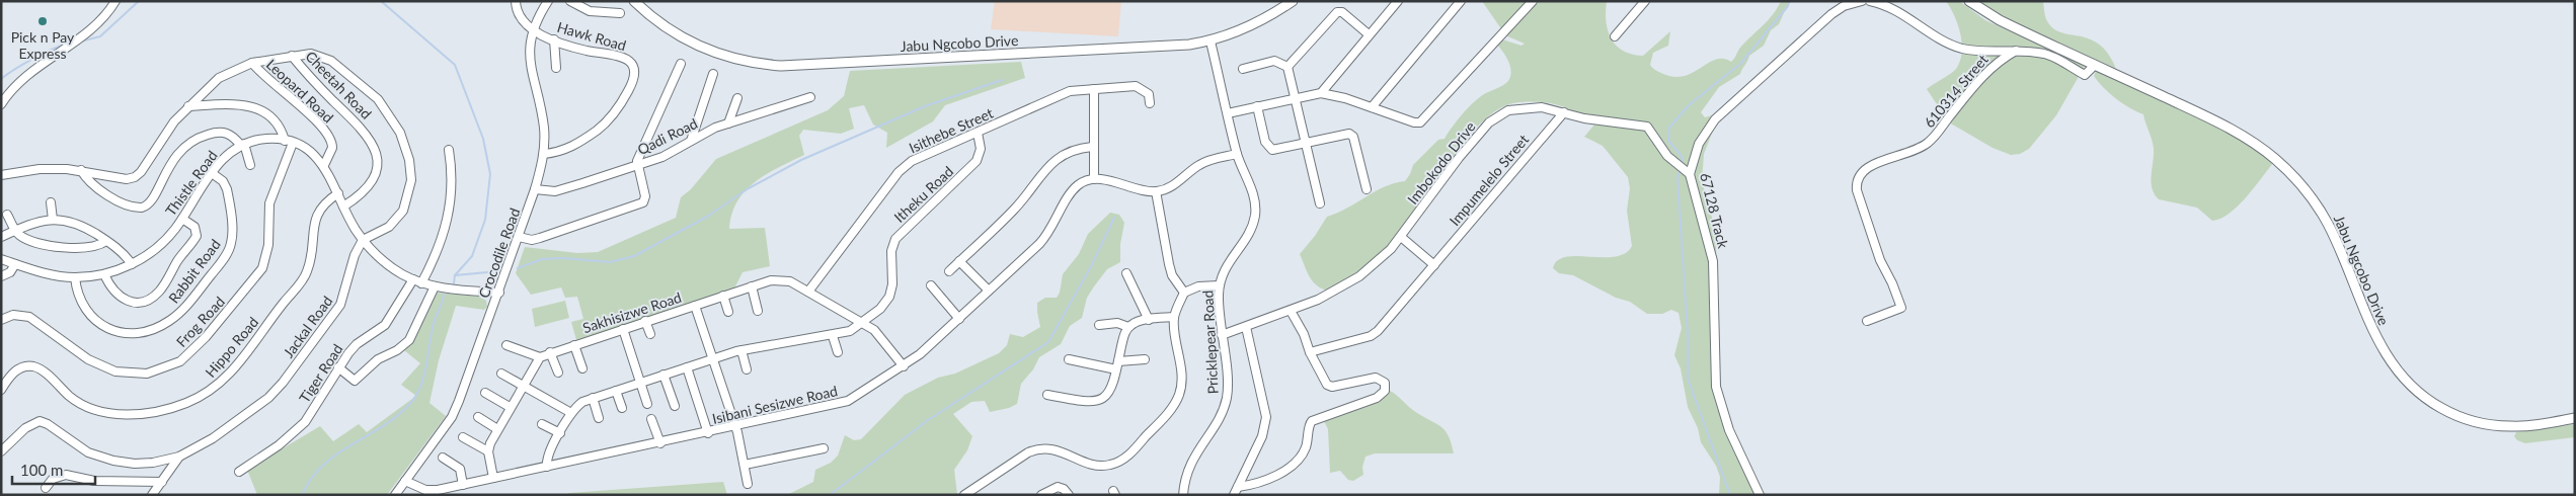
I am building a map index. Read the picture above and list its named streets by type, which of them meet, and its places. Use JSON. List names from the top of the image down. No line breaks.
{"streets":{"main road":["Jabu Ngcobo Drive"],"street":["Hawk Road","Cheetah Road","Leopard Road","610314 Street","Isithebe Street","Qadi Road","Imbokodo Drive","Impumelelo Street","Thistle Road","Itheku Road","67128 Track","Crocodile Road","Rabbit Road","Sakhisizwe Road","Frog Road","Jackal Road","Pricklepear Road","Hippo Road","Tiger Road","Isibani Sesizwe Road"]},"crossings":[["Hawk Road","Crocodile Road"],["Jabu Ngcobo Drive","Pricklepear Road"],["Isithebe Street","Itheku Road"],["Isithebe Street","Sakhisizwe Road"],["Qadi Road","Crocodile Road"],["Imbokodo Drive","Impumelelo Street"],["Imbokodo Drive","67128 Track"],["Imbokodo Drive","Pricklepear Road"],["Thistle Road","Rabbit Road"],["Thistle Road","Frog Road"],["Itheku Road","Sakhisizwe Road"],["Itheku Road","Isibani Sesizwe Road"],["Crocodile Road","Isibani Sesizwe Road"],["Sakhisizwe Road","Isibani Sesizwe Road"]],"places":["Pick n Pay Express"],"scale_bar":"100 m"}
